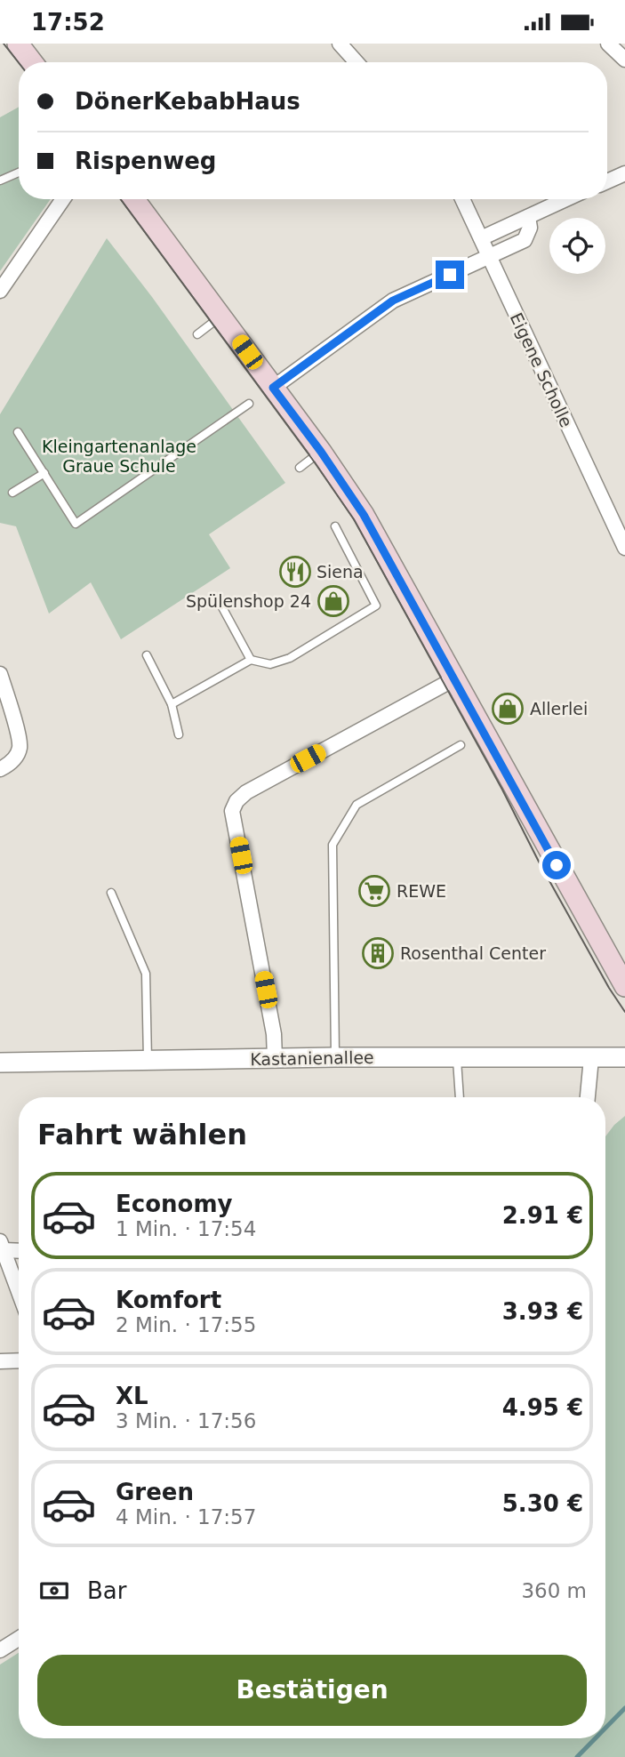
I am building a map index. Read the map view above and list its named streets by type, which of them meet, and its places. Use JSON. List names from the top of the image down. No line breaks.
{"streets":{"street":["Eigene Scholle","Kastanienallee"]},"parks":["Kleingartenanlage Graue Schule"],"places":{"restaurant":["Siena"],"shop":["Spülenshop 24","Allerlei"],"supermarket":["REWE"],"building":["Rosenthal Center"]},"page":{"status":"17:52","banner":["DönerKebabHaus","Rispenweg"],"heading":"Fahrt wählen","list":[{"name":"Economy","note":"1 Min. · 17:54","value":"2.91 €"},{"name":"Komfort","note":"2 Min. · 17:55","value":"3.93 €"},{"name":"XL","note":"3 Min. · 17:56","value":"4.95 €"},{"name":"Green","note":"4 Min. · 17:57","value":"5.30 €"}],"pay":["Bar","360 m"],"buttons":"Bestätigen"}}
